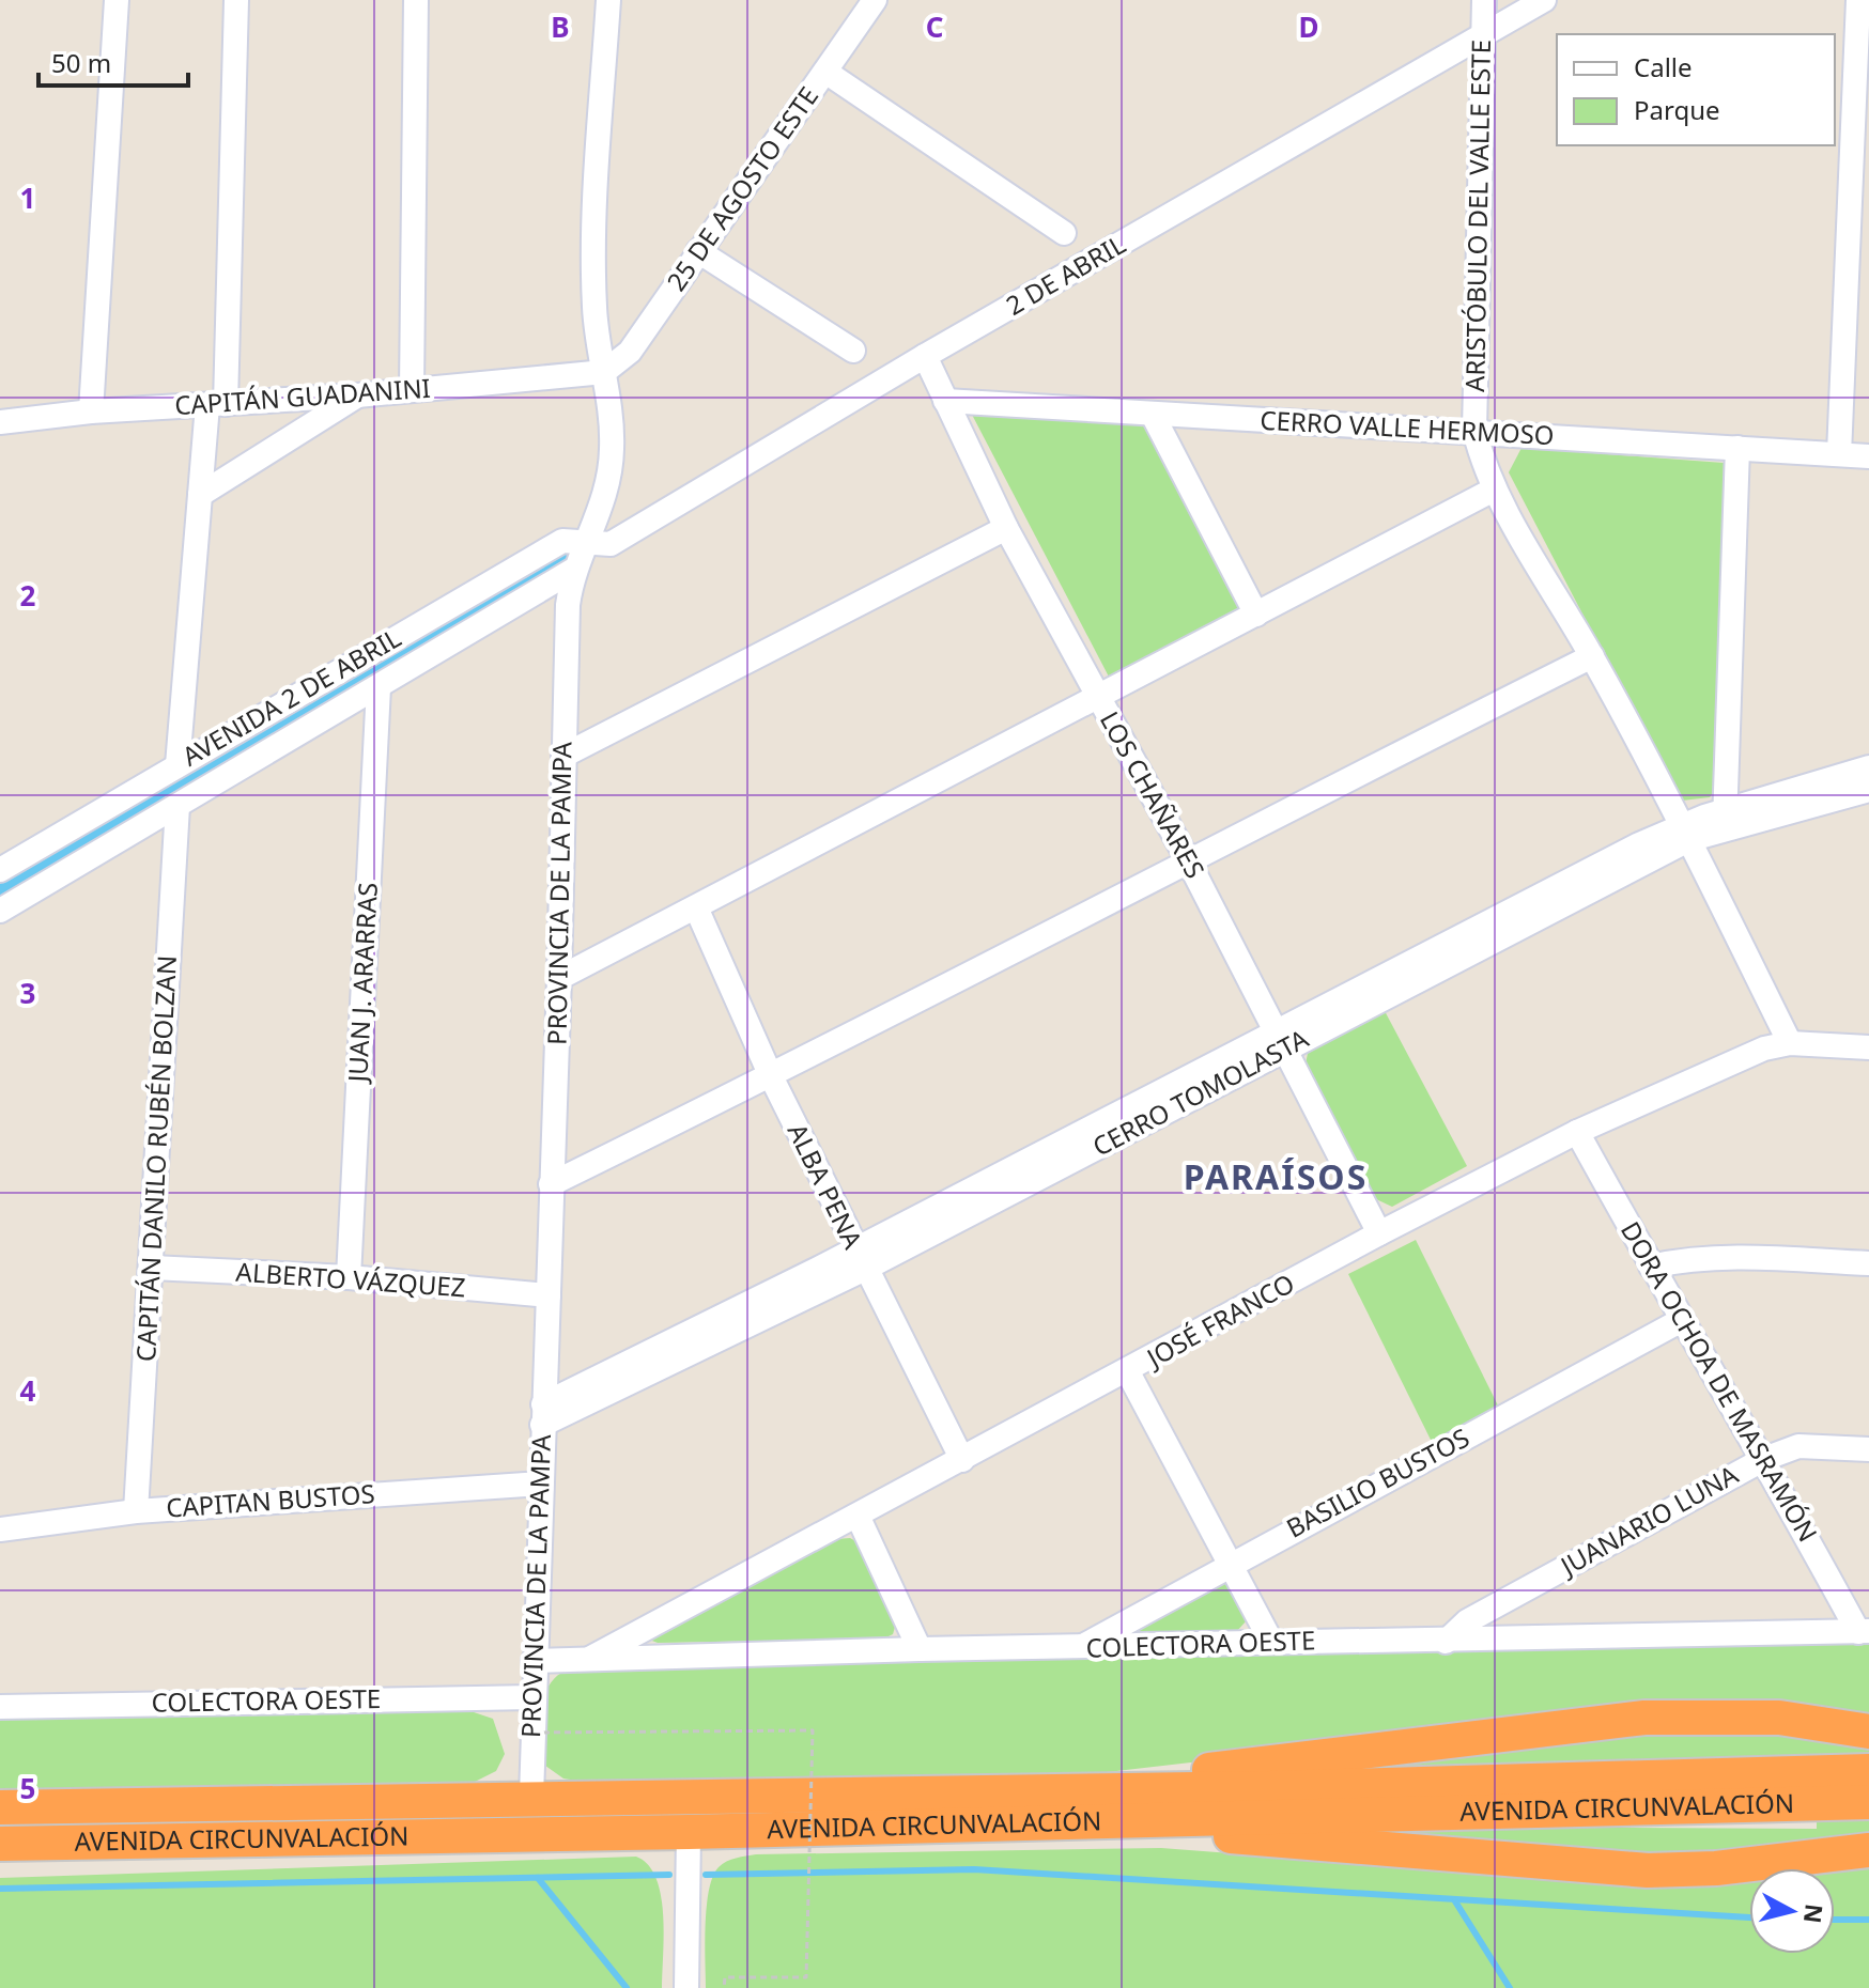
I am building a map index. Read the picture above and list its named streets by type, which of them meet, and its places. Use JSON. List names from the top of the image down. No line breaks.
{"streets":{"highway":["AVENIDA CIRCUNVALACIÓN"],"street":["25 DE AGOSTO ESTE","ARISTÓBULO DEL VALLE ESTE","2 DE ABRIL","CAPITÁN GUADANINI","CERRO VALLE HERMOSO","AVENIDA 2 DE ABRIL","LOS CHAÑARES","PROVINCIA DE LA PAMPA","JUAN J. ARARRAS","CERRO TOMOLASTA","CAPITÁN DANILO RUBÉN BOLZAN","ALBA PENA","ALBERTO VÁZQUEZ","JOSÉ FRANCO","DORA OCHOA DE MASRAMÓN","BASILIO BUSTOS","CAPITAN BUSTOS","JUANARIO LUNA","COLECTORA OESTE"]},"crossings":[["25 DE AGOSTO ESTE","CAPITÁN GUADANINI"],["25 DE AGOSTO ESTE","PROVINCIA DE LA PAMPA"],["ARISTÓBULO DEL VALLE ESTE","2 DE ABRIL"],["ARISTÓBULO DEL VALLE ESTE","CERRO VALLE HERMOSO"],["ARISTÓBULO DEL VALLE ESTE","CERRO TOMOLASTA"],["ARISTÓBULO DEL VALLE ESTE","JOSÉ FRANCO"],["2 DE ABRIL","AVENIDA 2 DE ABRIL"],["2 DE ABRIL","LOS CHAÑARES"],["2 DE ABRIL","PROVINCIA DE LA PAMPA"],["CAPITÁN GUADANINI","PROVINCIA DE LA PAMPA"],["CERRO VALLE HERMOSO","LOS CHAÑARES"],["AVENIDA 2 DE ABRIL","PROVINCIA DE LA PAMPA"],["AVENIDA 2 DE ABRIL","JUAN J. ARARRAS"],["AVENIDA 2 DE ABRIL","CAPITÁN DANILO RUBÉN BOLZAN"],["LOS CHAÑARES","CERRO TOMOLASTA"],["LOS CHAÑARES","JOSÉ FRANCO"],["PROVINCIA DE LA PAMPA","CERRO TOMOLASTA"],["PROVINCIA DE LA PAMPA","ALBERTO VÁZQUEZ"],["PROVINCIA DE LA PAMPA","CAPITAN BUSTOS"],["PROVINCIA DE LA PAMPA","COLECTORA OESTE"],["PROVINCIA DE LA PAMPA","AVENIDA CIRCUNVALACIÓN"],["JUAN J. ARARRAS","ALBERTO VÁZQUEZ"],["CERRO TOMOLASTA","ALBA PENA"],["CAPITÁN DANILO RUBÉN BOLZAN","ALBERTO VÁZQUEZ"],["CAPITÁN DANILO RUBÉN BOLZAN","CAPITAN BUSTOS"],["ALBA PENA","JOSÉ FRANCO"],["JOSÉ FRANCO","DORA OCHOA DE MASRAMÓN"],["JOSÉ FRANCO","COLECTORA OESTE"],["DORA OCHOA DE MASRAMÓN","BASILIO BUSTOS"],["DORA OCHOA DE MASRAMÓN","JUANARIO LUNA"],["DORA OCHOA DE MASRAMÓN","COLECTORA OESTE"],["BASILIO BUSTOS","COLECTORA OESTE"],["JUANARIO LUNA","COLECTORA OESTE"]],"districts":["PARAÍSOS"],"legend":["Calle","Parque"],"scale_bar":"50 m","north":"right","grid":{"columns":["B","C","D"],"rows":["1","2","3","4","5"]}}
